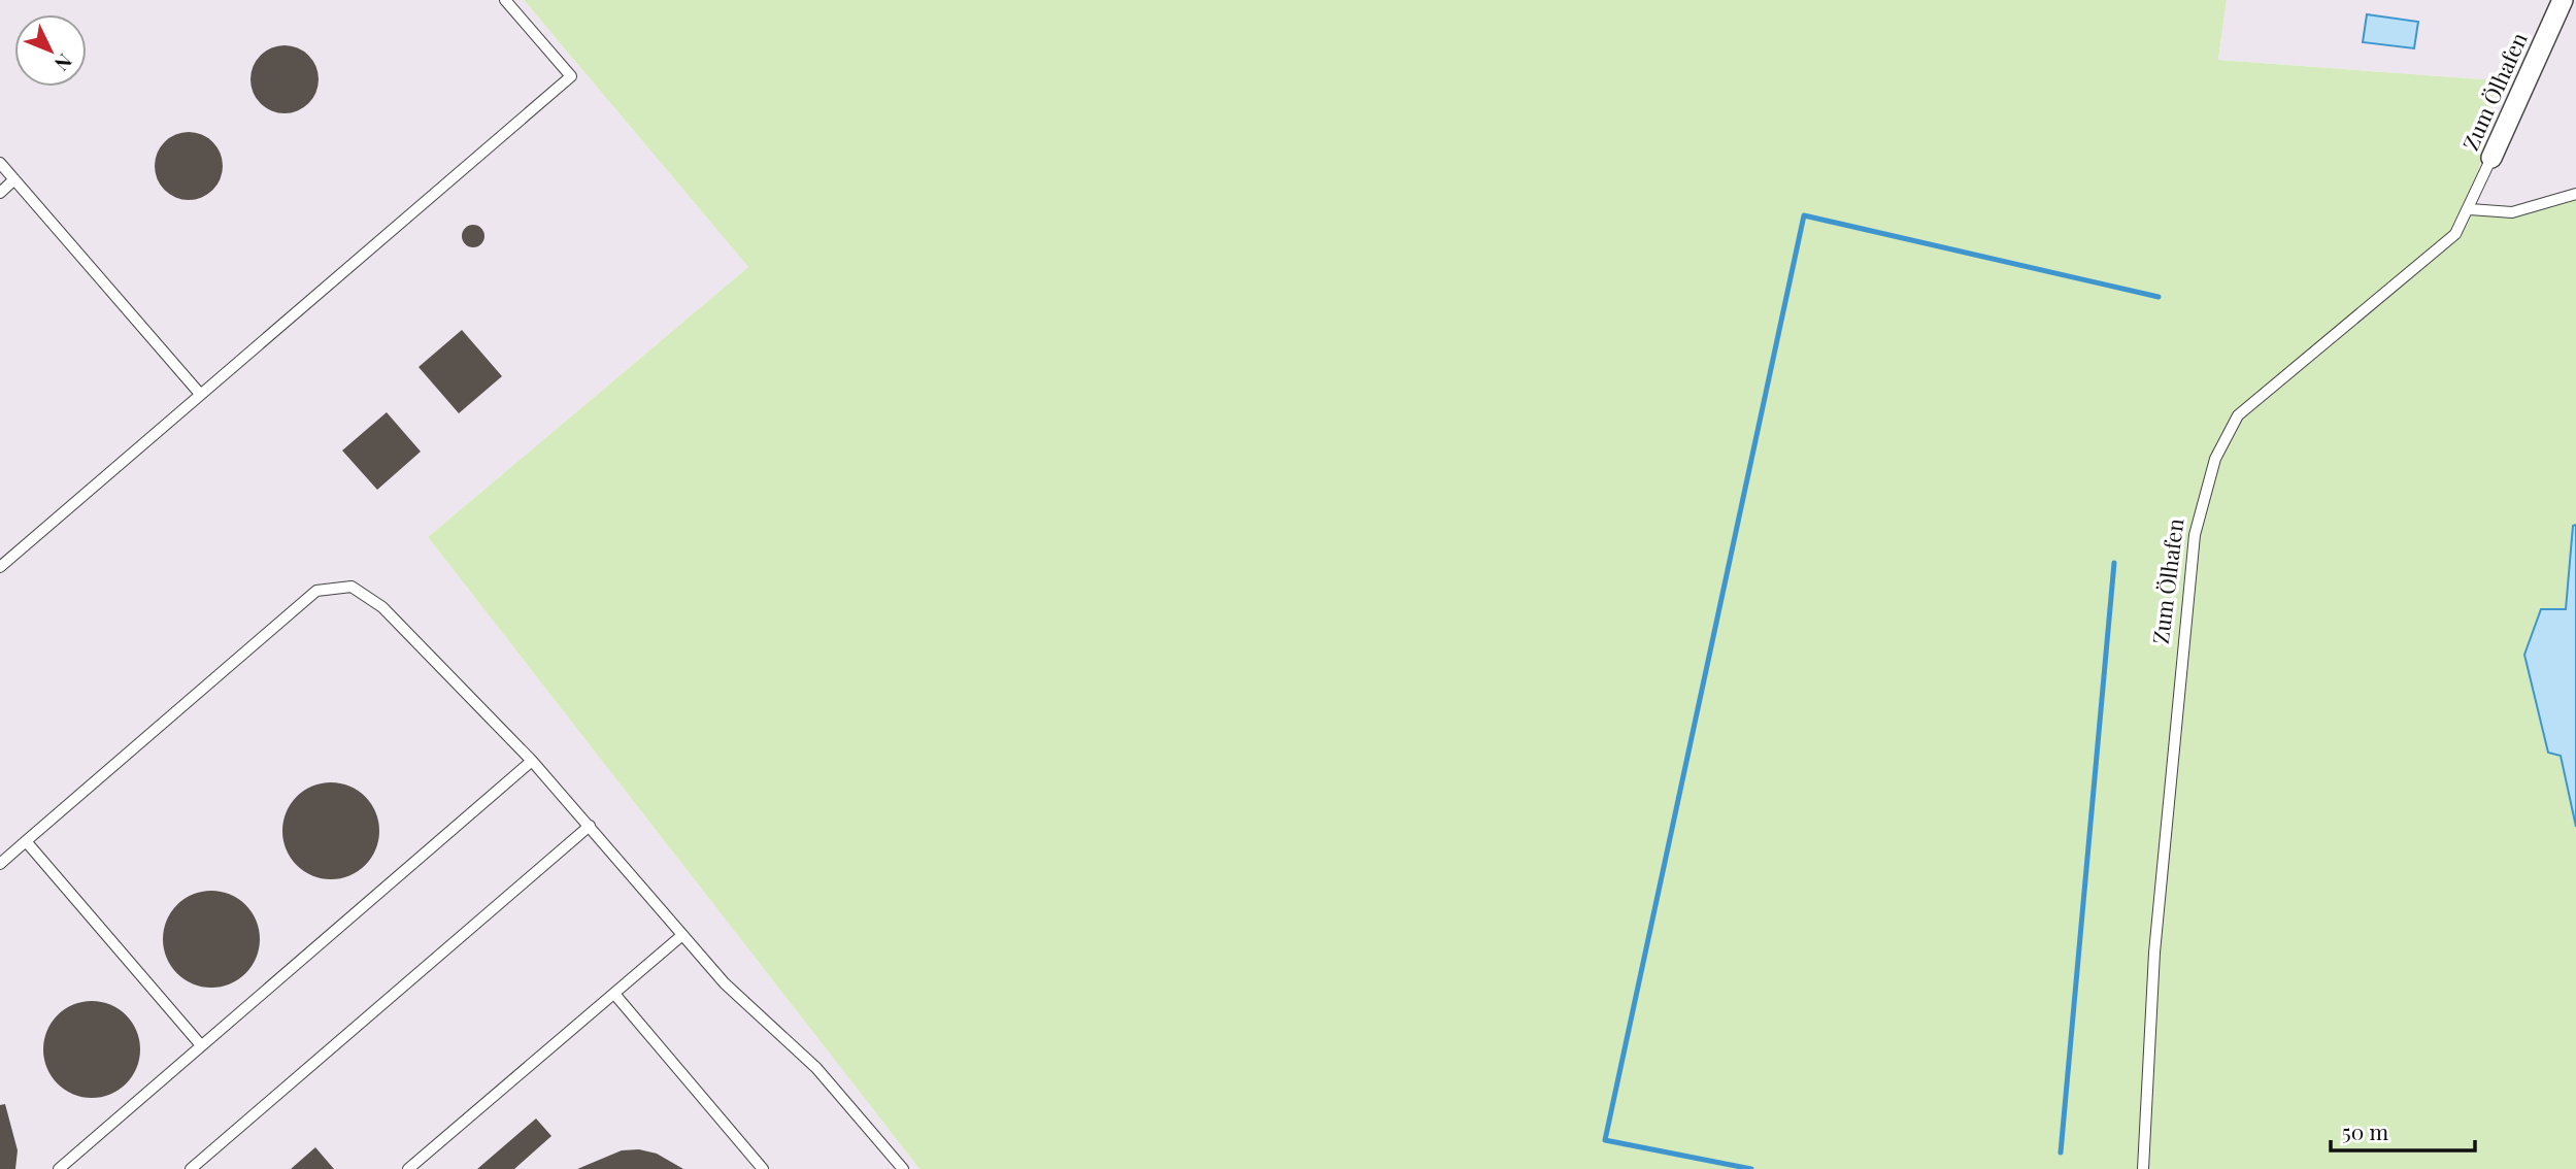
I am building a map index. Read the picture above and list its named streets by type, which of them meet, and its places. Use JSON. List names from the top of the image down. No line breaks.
{"streets":{"street":["Zum Ölhafen"]},"scale_bar":"50 m","north":"bottom right"}
